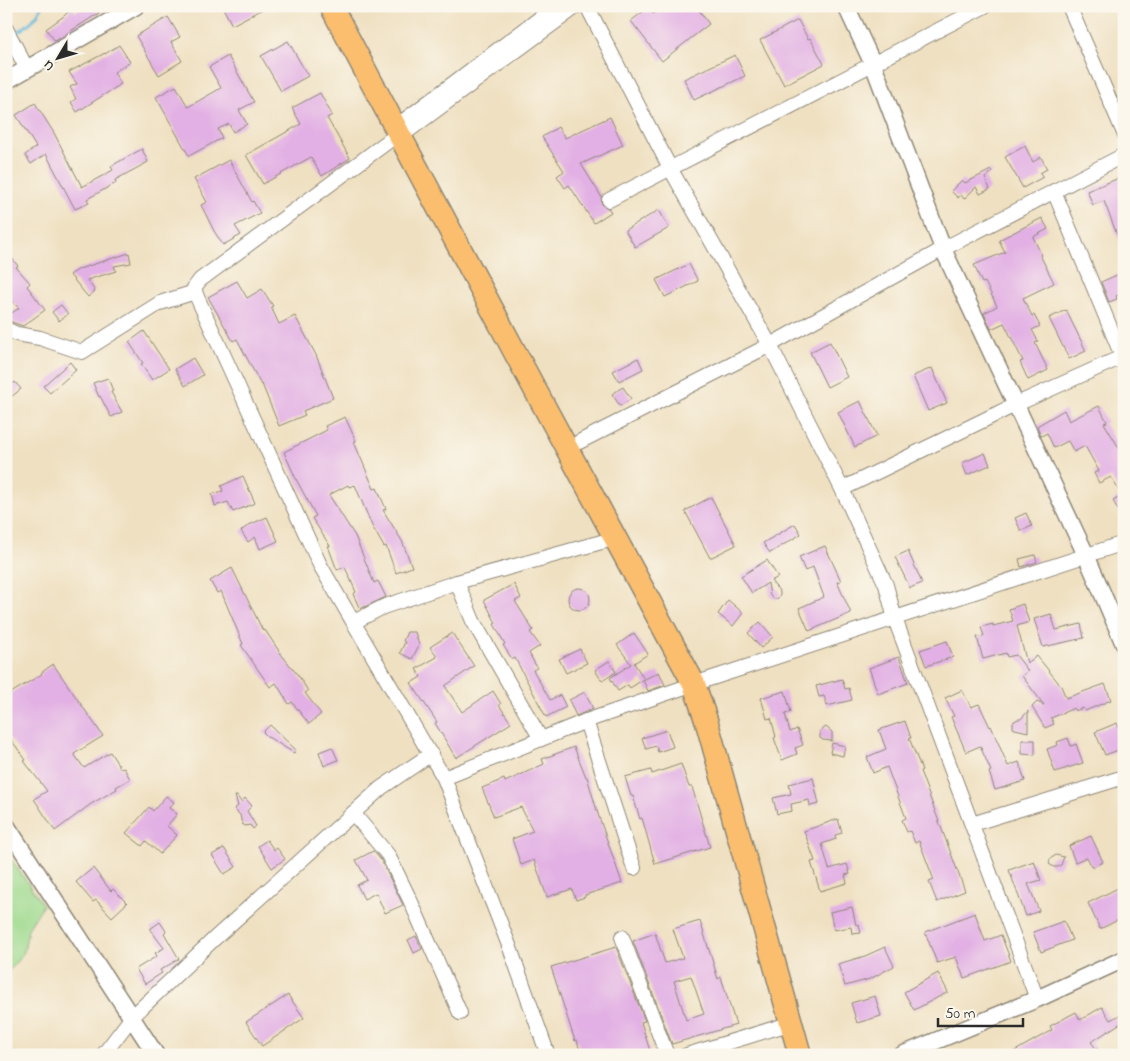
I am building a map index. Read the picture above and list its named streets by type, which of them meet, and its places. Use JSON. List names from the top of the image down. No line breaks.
{"scale_bar":"50 m","north":"bottom left"}
